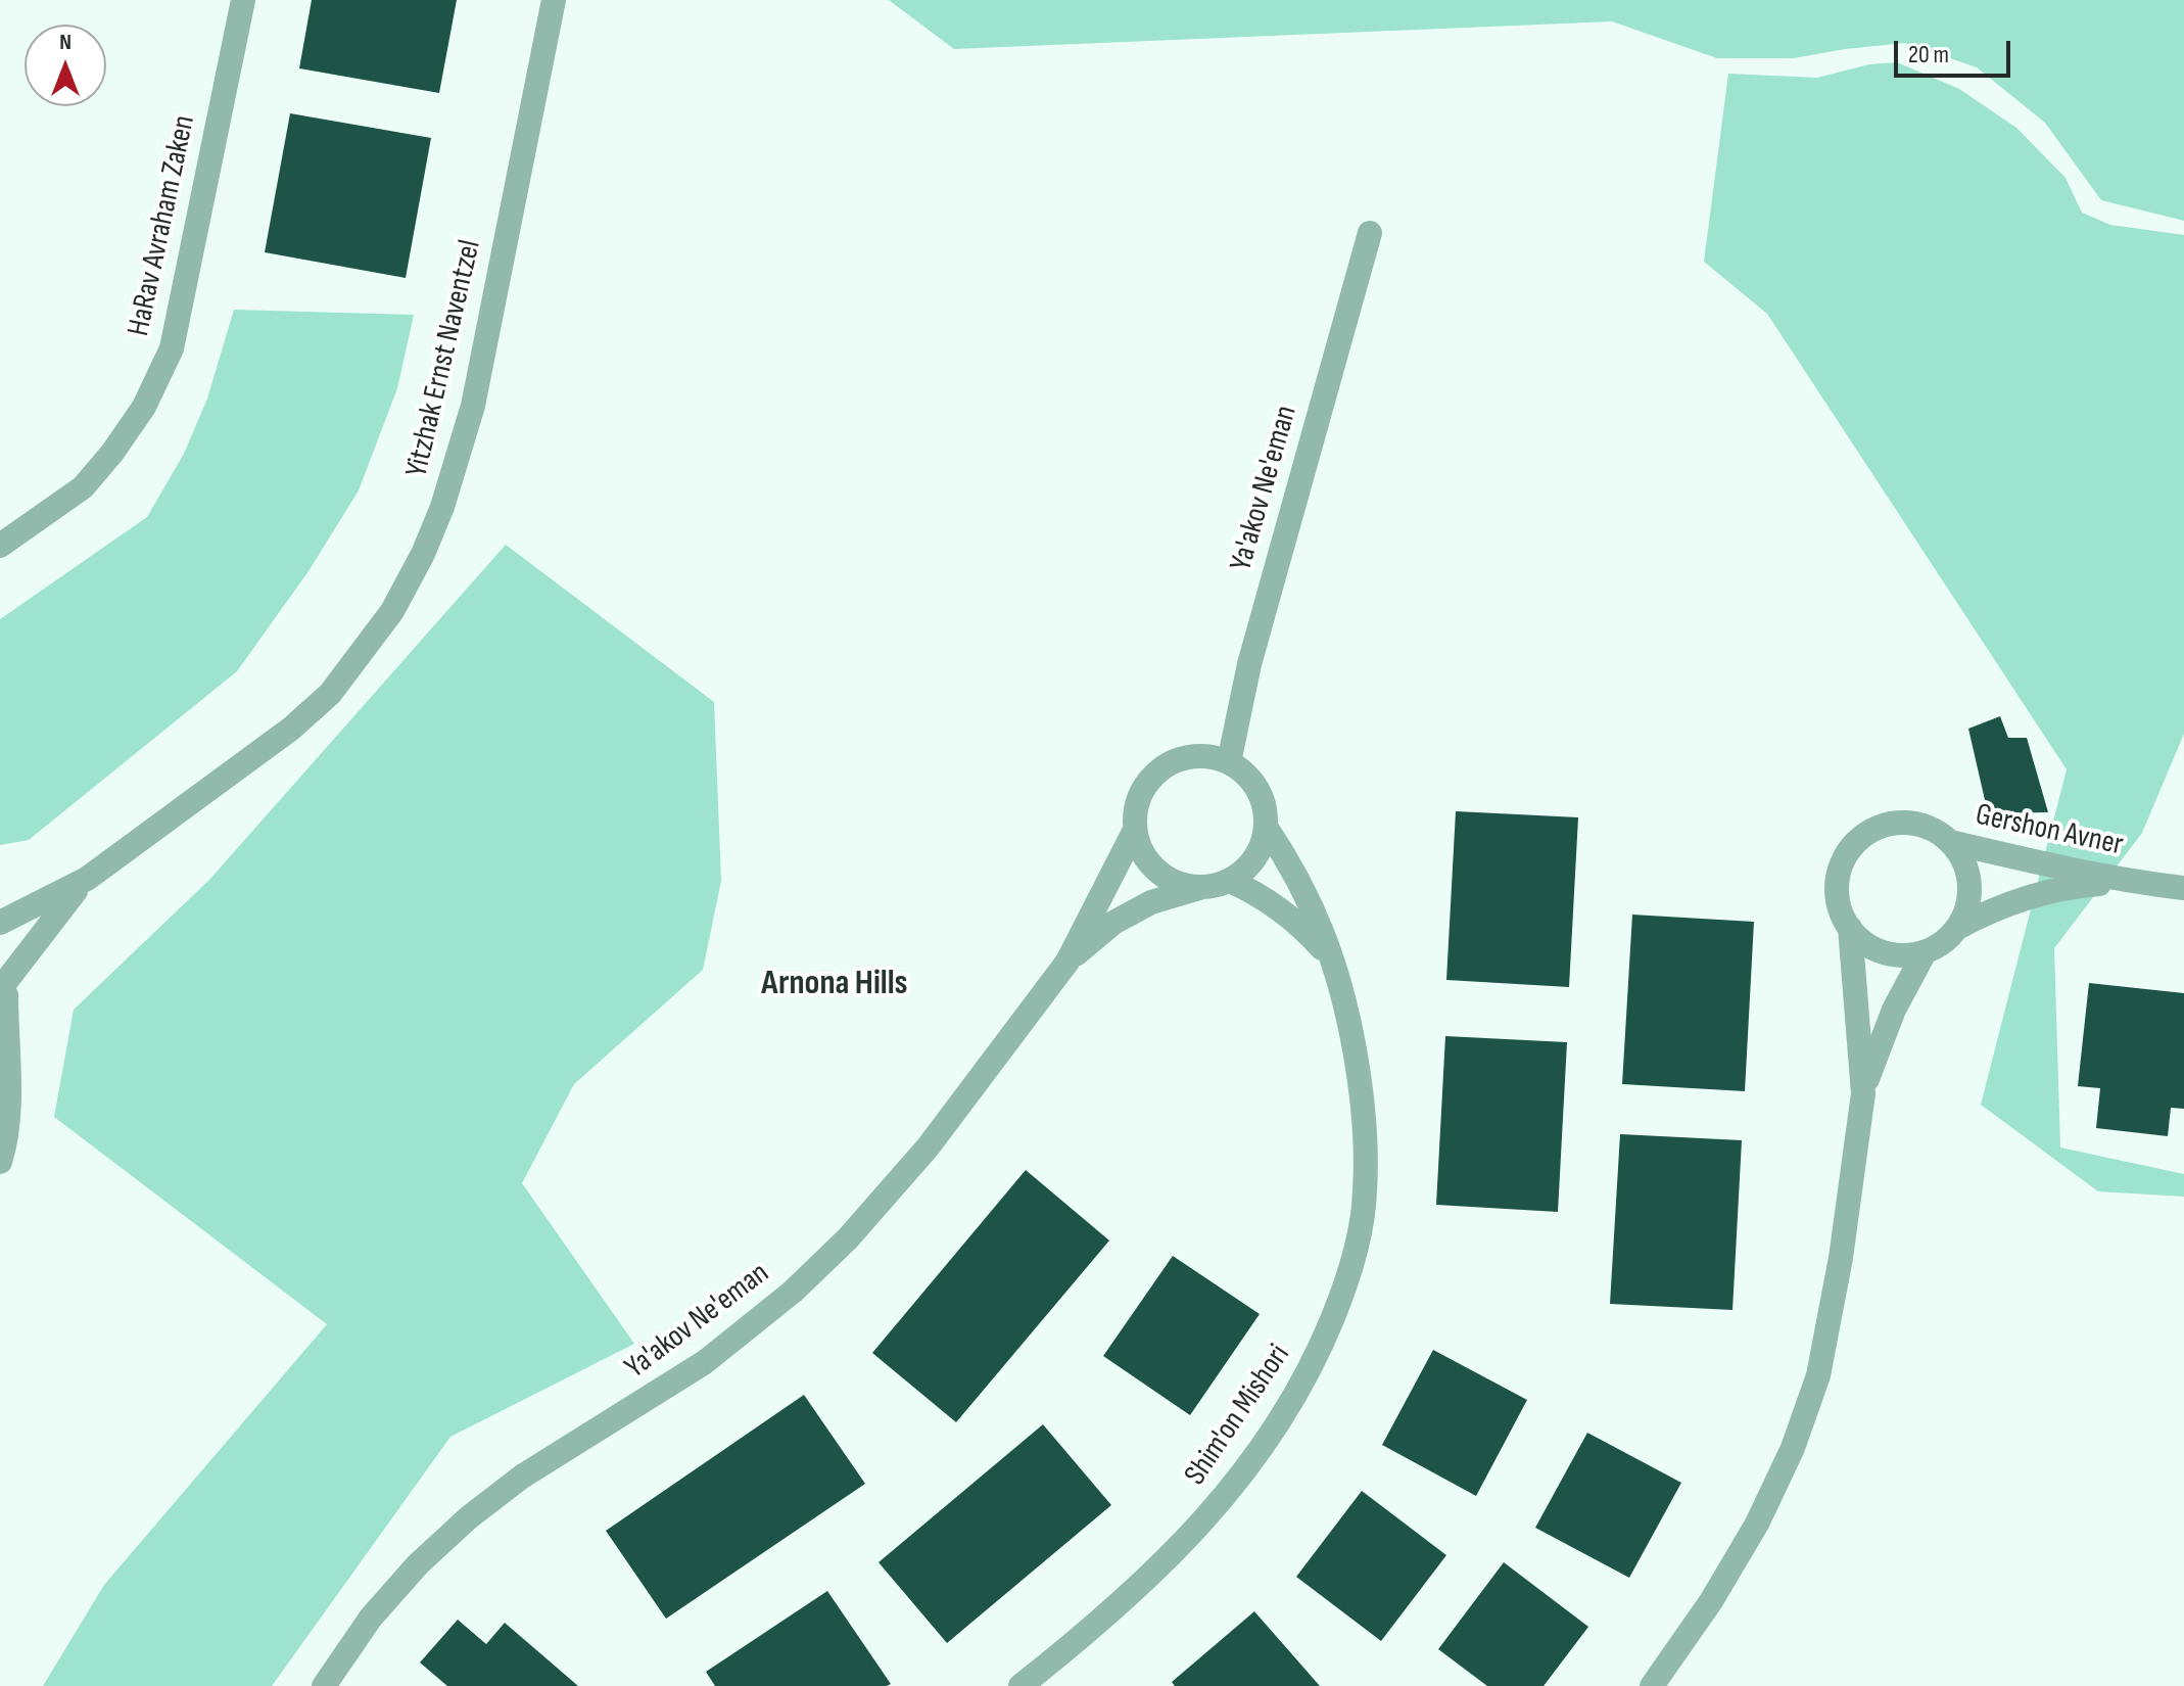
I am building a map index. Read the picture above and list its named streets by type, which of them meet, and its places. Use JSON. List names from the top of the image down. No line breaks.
{"streets":{"street":["HaRav Avraham Zaken","Yitzhak Ernst Naventzel","Ya'akov Ne'eman","Gershon Avner","Shim'on Mishori"]},"crossings":[["Ya'akov Ne'eman","Shim'on Mishori"]],"districts":["Arnona Hills"],"scale_bar":"20 m","north":"top"}
